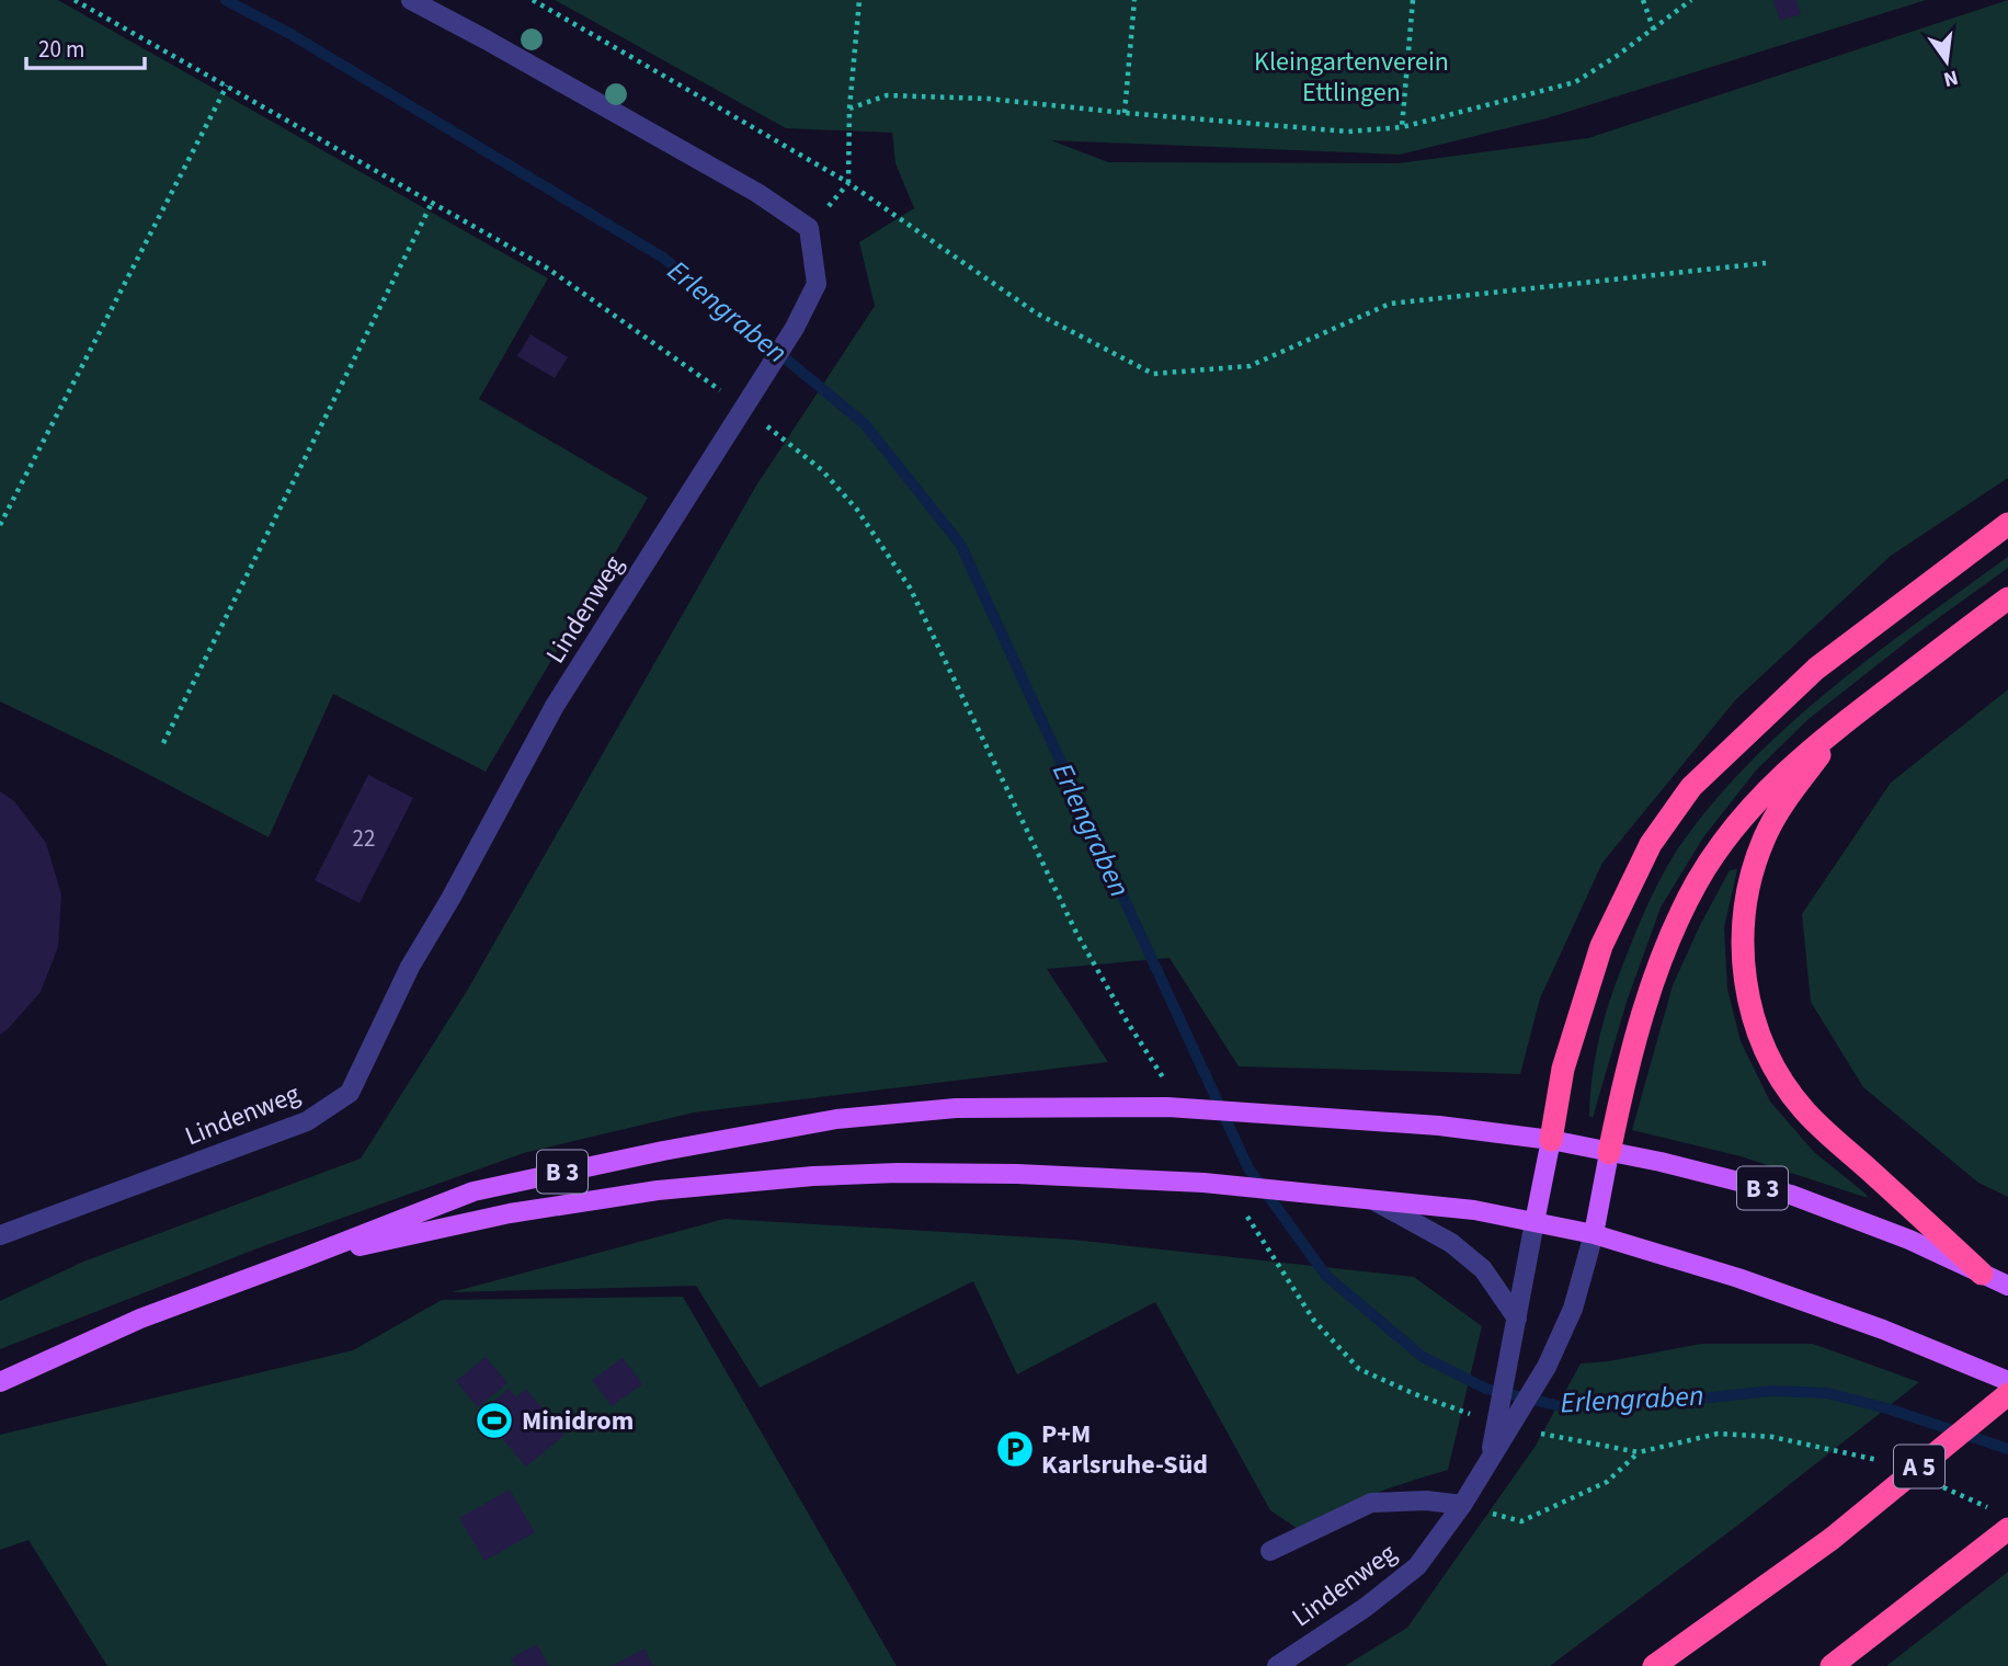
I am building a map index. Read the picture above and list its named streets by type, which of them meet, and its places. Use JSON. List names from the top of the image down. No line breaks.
{"streets":{"highway":["A 5"],"main road":["B 3"],"street":["Lindenweg"]},"crossings":[["Lindenweg","B 3"]],"water":["Erlengraben"],"parks":["Kleingartenverein Ettlingen"],"places":{"sports":["Minidrom"],"parking":["P+M Karlsruhe-Süd"]},"house_numbers":["22"],"scale_bar":"20 m","north":"bottom"}
